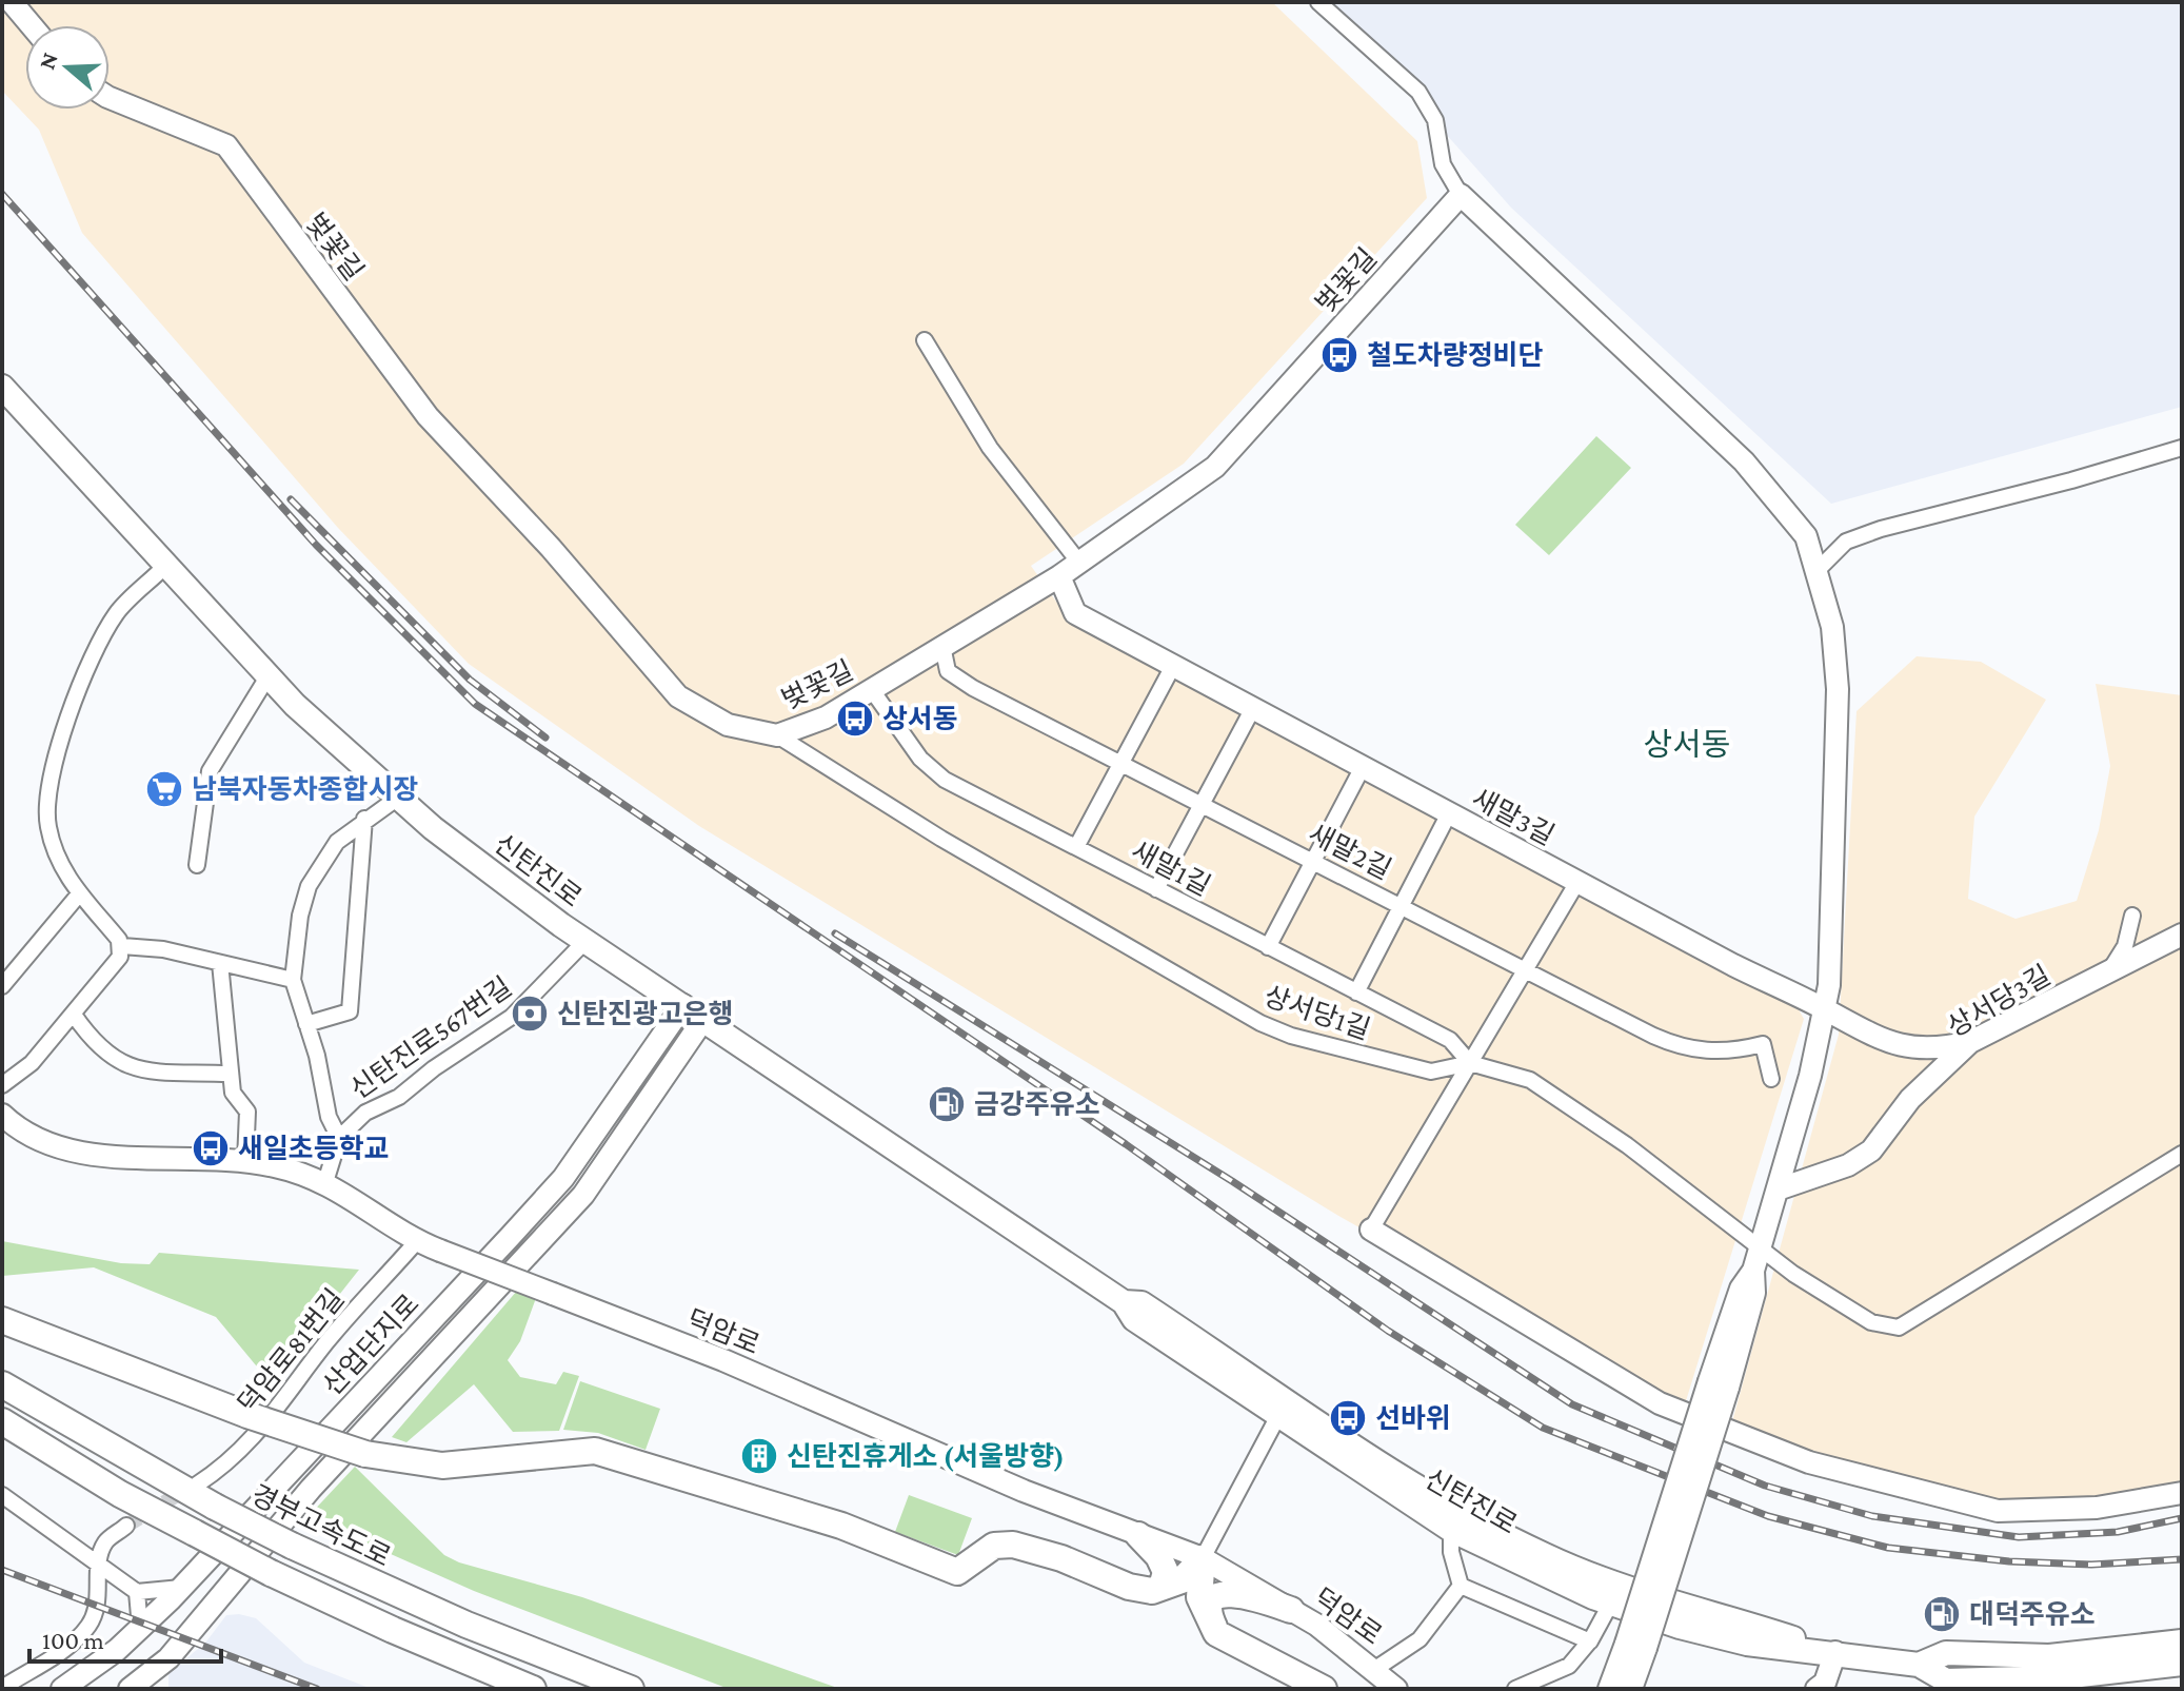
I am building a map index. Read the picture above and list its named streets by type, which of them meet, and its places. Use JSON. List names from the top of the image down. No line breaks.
{"streets":{"highway":["경부고속도로"],"main road":["신탄진로"],"street":["벚꽃길","새말3길","새말2길","새말1길","상서당3길","상서당1길","신탄진로567번길","덕암로","산업단지로","덕암로81번길"]},"crossings":[["벚꽃길","새말3길"],["벚꽃길","새말2길"],["벚꽃길","새말1길"],["벚꽃길","상서당1길"],["새말3길","상서당3길"],["새말1길","상서당1길"],["신탄진로","신탄진로567번길"],["신탄진로","산업단지로"],["신탄진로567번길","덕암로"],["덕암로","덕암로81번길"]],"districts":["상서동"],"places":{"bus stop":["철도차량정비단","상서동","새일초등학교","선바위"],"supermarket":["남북자동차종합시장"],"bank":["신탄진광고은행"],"fuel station":["금강주유소","대덕주유소"],"building":["신탄진휴게소 (서울방향)"]},"scale_bar":"100 m","north":"left"}
